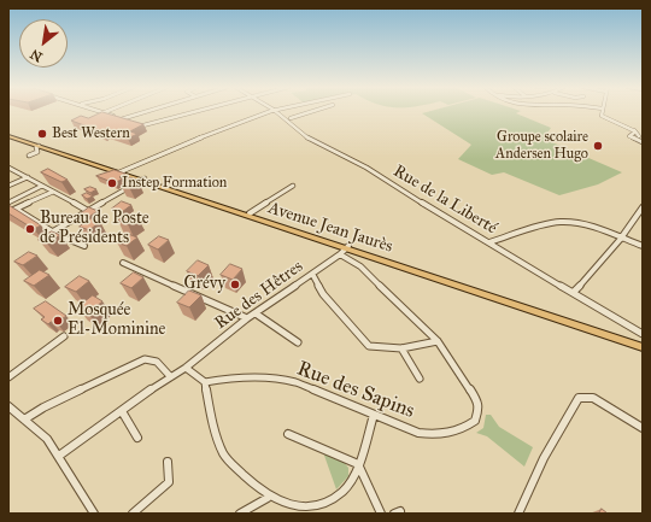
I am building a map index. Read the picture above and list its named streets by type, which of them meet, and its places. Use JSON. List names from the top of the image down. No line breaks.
{"streets":{"main road":["Avenue Jean Jaurès"],"street":["Rue de la Liberté","Rue des Hêtres","Rue des Sapins"]},"crossings":[["Avenue Jean Jaurès","Rue des Hêtres"]],"places":["Best Western","Groupe scolaire Andersen Hugo","Instep Formation","Bureau de Poste de Présidents","Grévy","Mosquée El-Mominine"],"north":"bottom left"}
